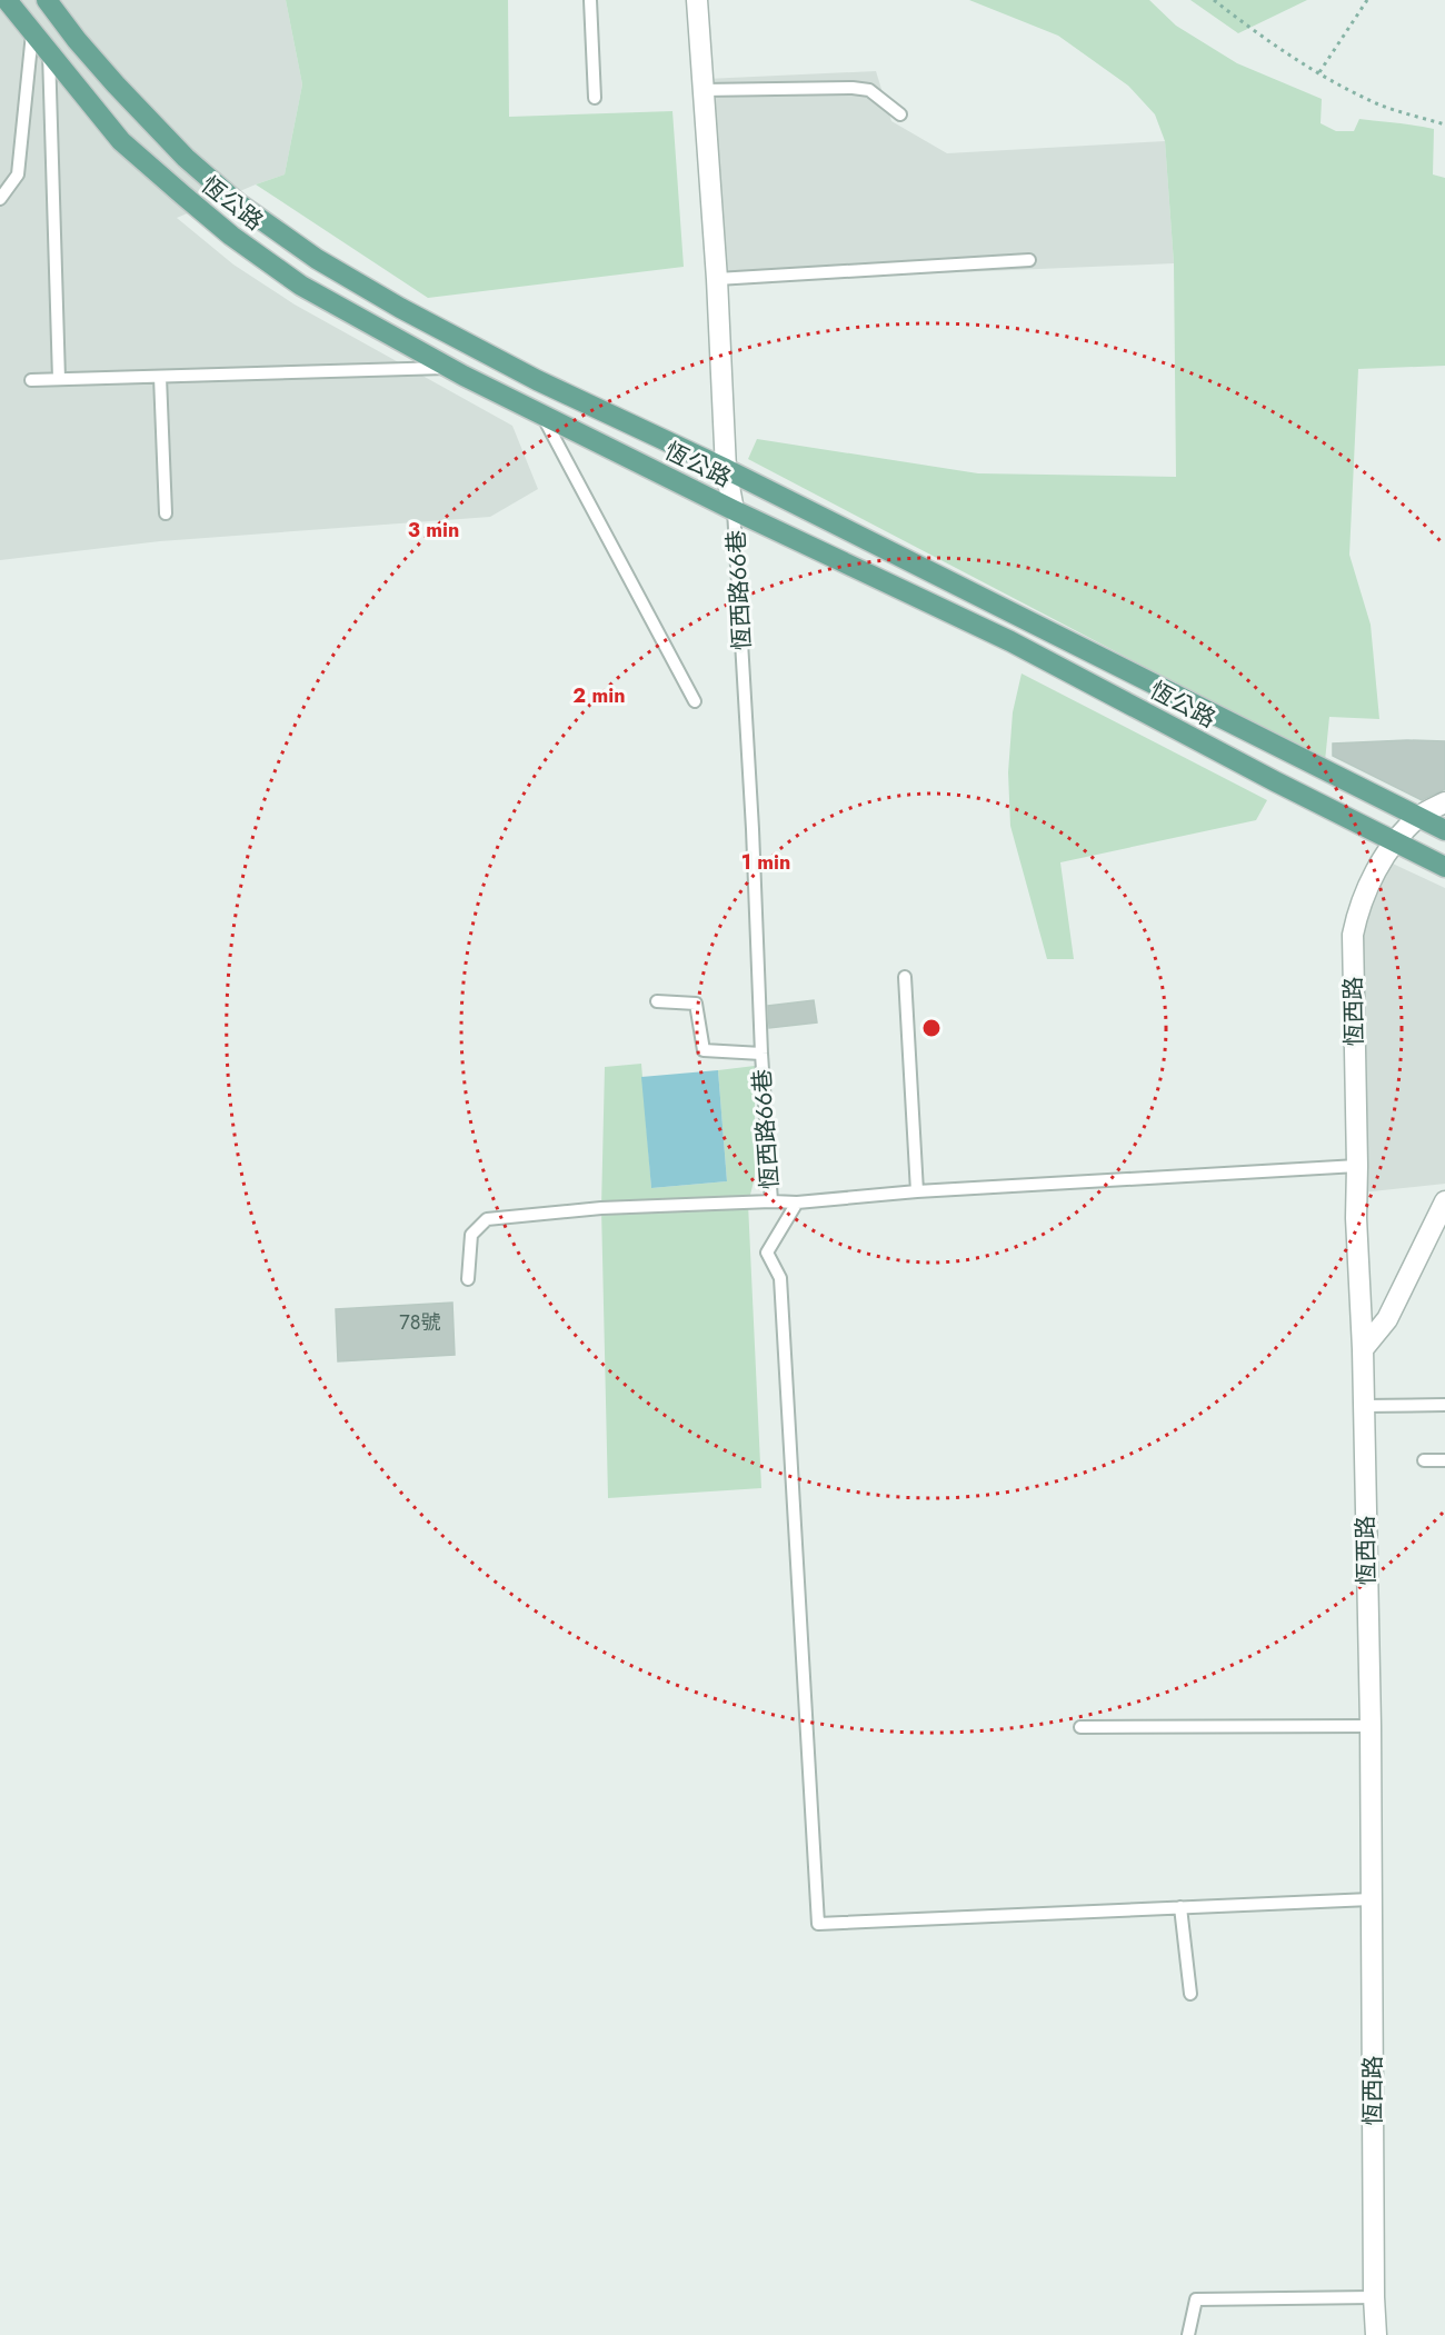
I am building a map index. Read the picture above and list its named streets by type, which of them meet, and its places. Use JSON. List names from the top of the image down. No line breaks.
{"streets":{"main road":["恆公路"],"street":["恆西路"],"lane":["恆西路66巷"]},"crossings":[["恆公路","恆西路66巷"],["恆公路","恆西路"],["恆西路66巷","恆西路"]],"house_numbers":["78號"],"rings":["3 min","2 min","1 min"]}
